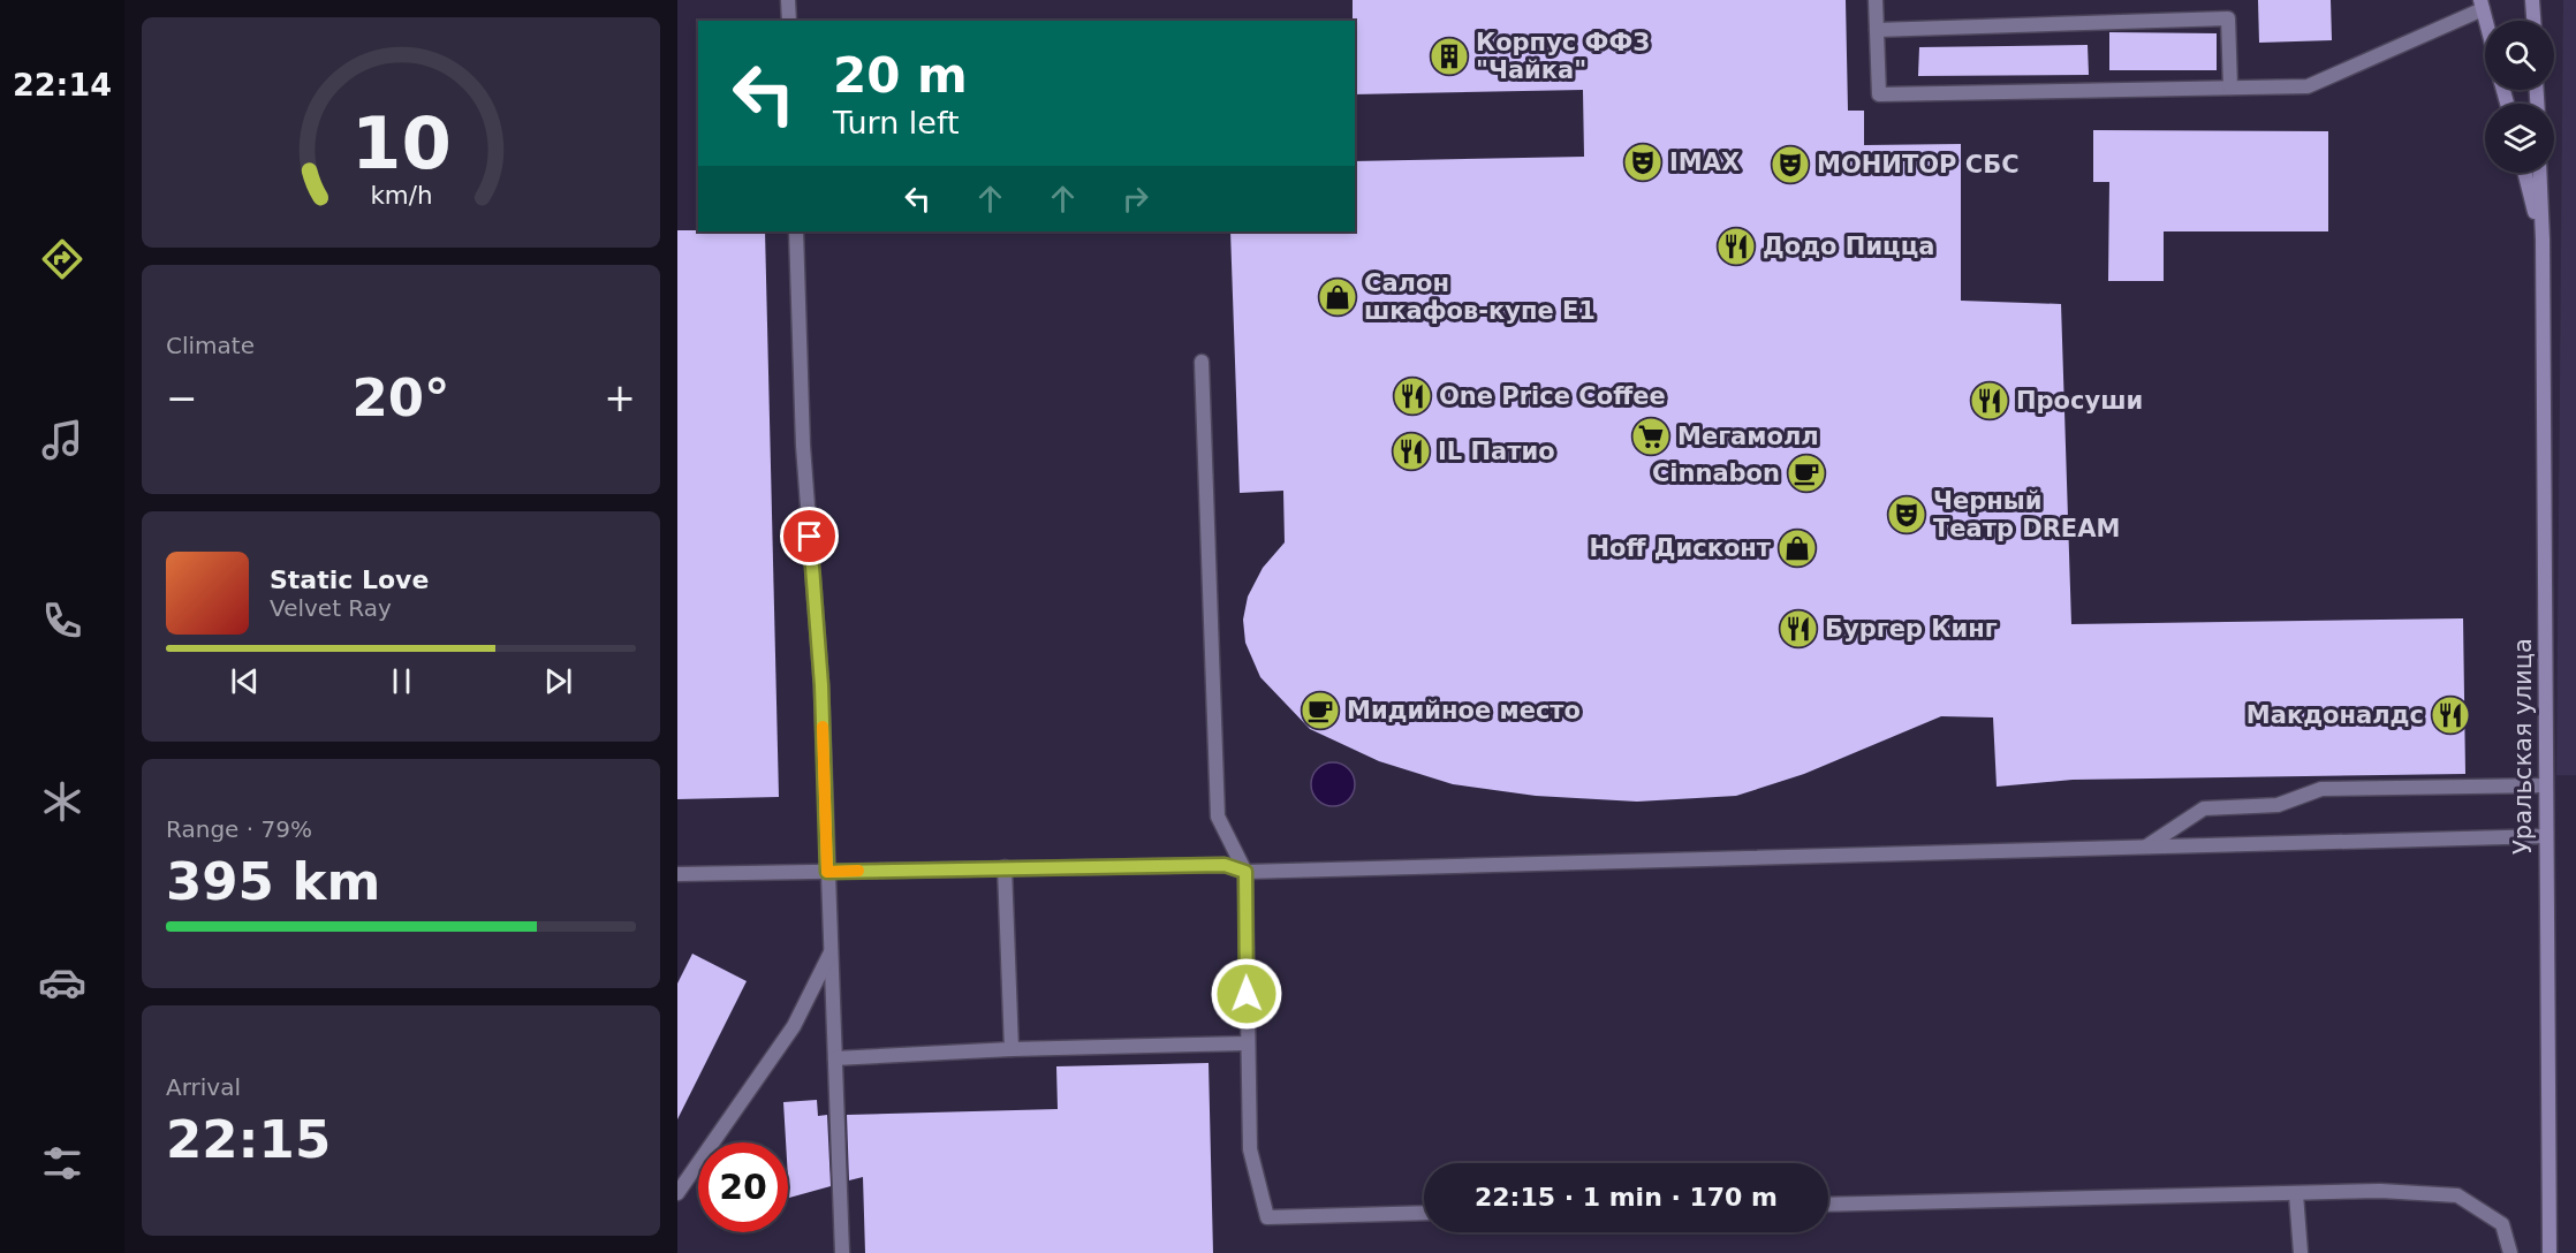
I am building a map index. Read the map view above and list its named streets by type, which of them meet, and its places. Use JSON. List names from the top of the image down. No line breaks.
{"streets":{"main road":["Уральская улица"]},"places":{"building":["Корпус ФФЗ \"Чайка\""],"theatre":["IMAX","МОНИТОР СБС","Черный Театр DREAM"],"restaurant":["Додо Пицца","One Price Coffee","Просуши","IL Патио","Бургер Кинг","Макдоналдс"],"shop":["Салон шкафов-купе Е1","Hoff Дисконт"],"supermarket":["Мегамолл"],"cafe":["Cinnabon","Мидийное место"]},"page":{"tabs":"22:14","turn":["20 m","Turn left"],"tile":["Climate",["Range · 79%","395 km"],["Arrival","22:15"]],"heat":["−","20°","+"],"song":["Static Love","Velvet Ray"],"limit":"20","trip":"22:15 · 1 min · 170 m","gauge":["10","km/h"]}}
